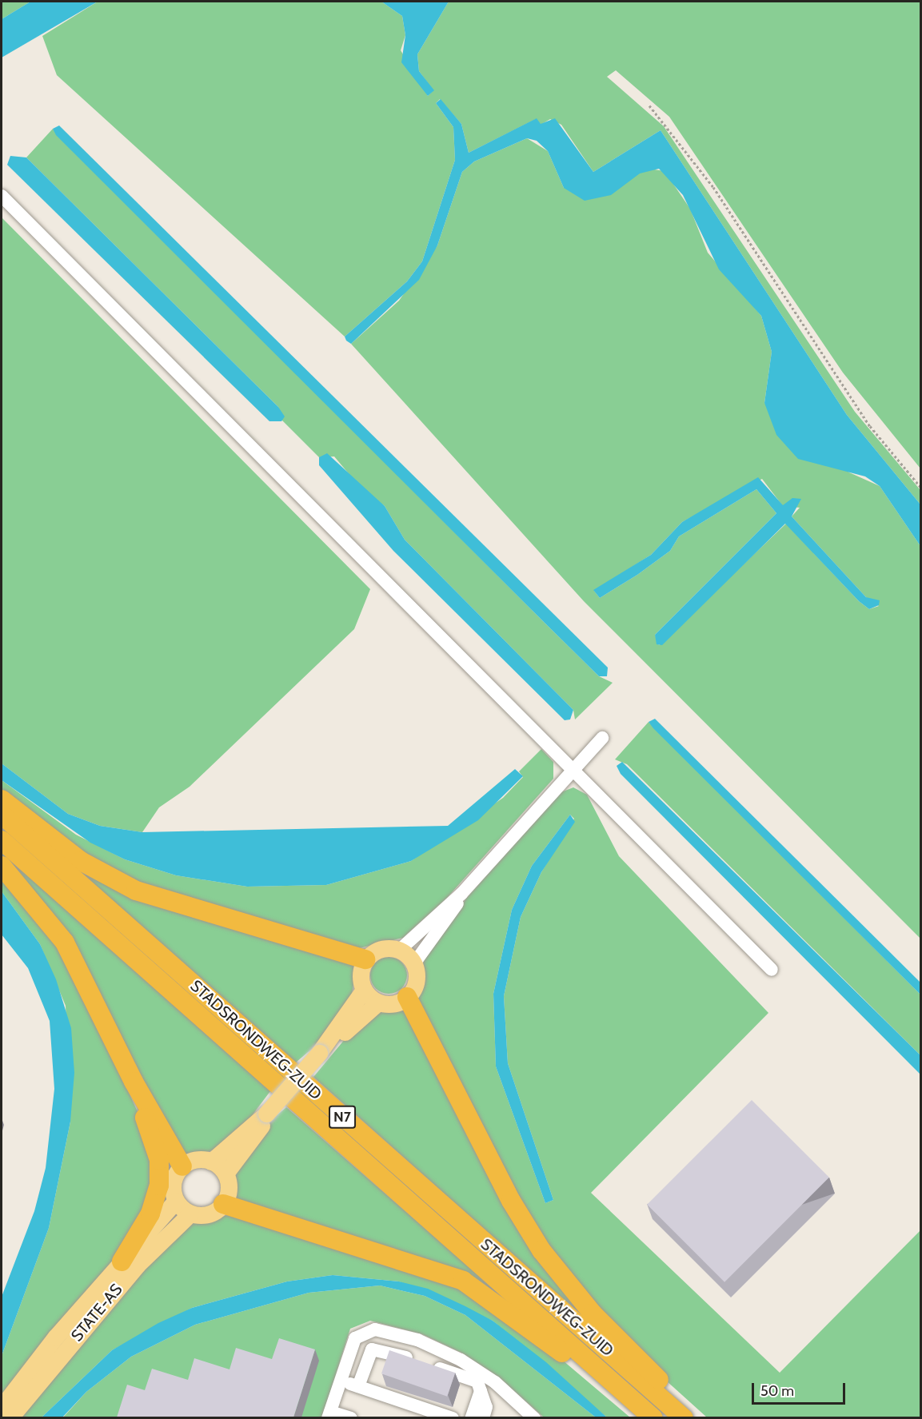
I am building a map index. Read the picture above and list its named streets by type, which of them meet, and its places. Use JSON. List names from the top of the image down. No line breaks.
{"streets":{"highway":["STADSRONDWEG-ZUID","N7"],"main road":["STATE-AS"]},"scale_bar":"50 m"}
